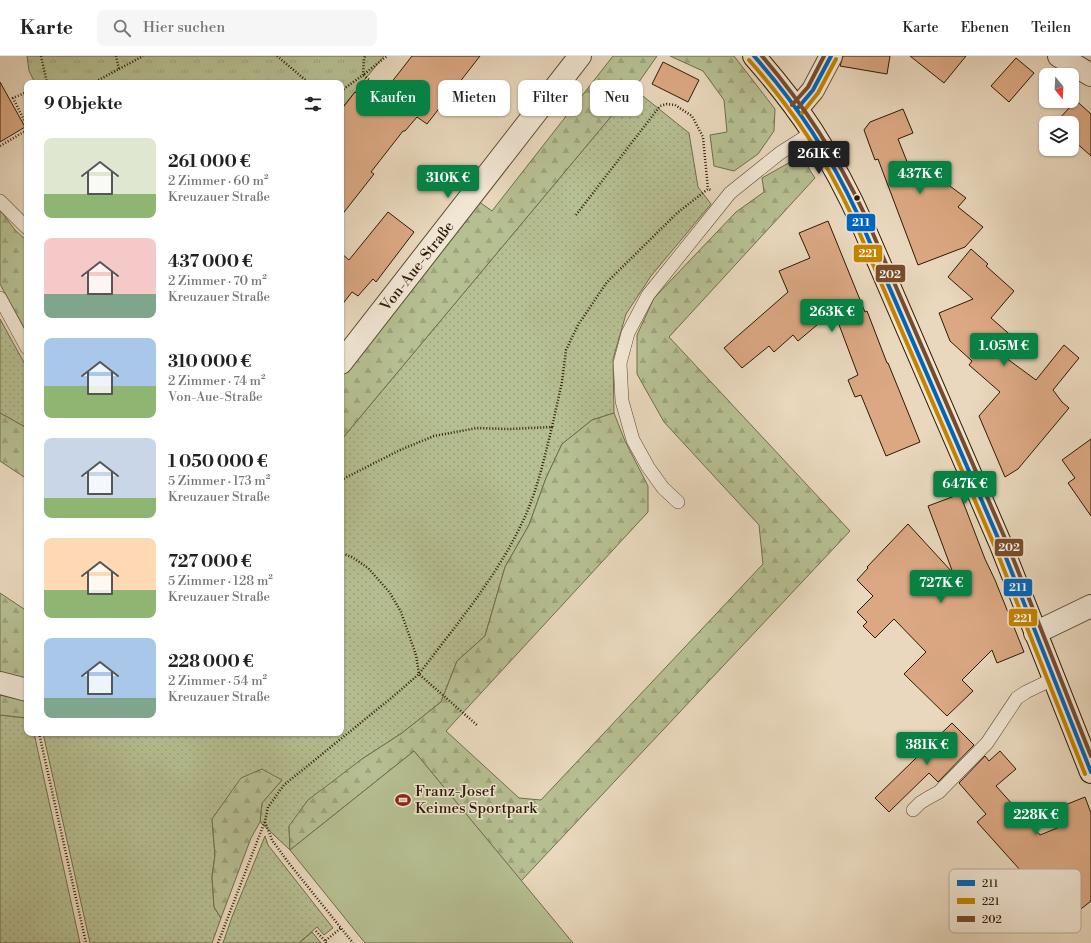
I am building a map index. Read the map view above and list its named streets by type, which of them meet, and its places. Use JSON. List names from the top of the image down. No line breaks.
{"streets":{"main road":["Von-Aue-Straße"]},"places":{"sports":["Franz-Josef Keimes Sportpark"]},"lines":["transit line 211","transit line 202","transit line 221"],"legend":["211","221","202"],"north":"bottom","page":{"header":"Karte","search":"Hier suchen","nav":["Karte","Ebenen","Teilen"],"chip":["Kaufen","Mieten","Filter","Neu"],"heading":"9 Objekte","list":[{"name":"261 000 €","note":"2 Zimmer · 60 m² · Kreuzauer Straße"},{"name":"437 000 €","note":"2 Zimmer · 70 m² · Kreuzauer Straße"},{"name":"310 000 €","note":"2 Zimmer · 74 m² · Von-Aue-Straße"},{"name":"1 050 000 €","note":"5 Zimmer · 173 m² · Kreuzauer Straße"},{"name":"727 000 €","note":"5 Zimmer · 128 m² · Kreuzauer Straße"},{"name":"228 000 €","note":"2 Zimmer · 54 m² · Kreuzauer Straße"}],"price":["261K €","437K €","310K €","263K €","1.05M €","647K €","727K €","381K €","228K €"]}}
